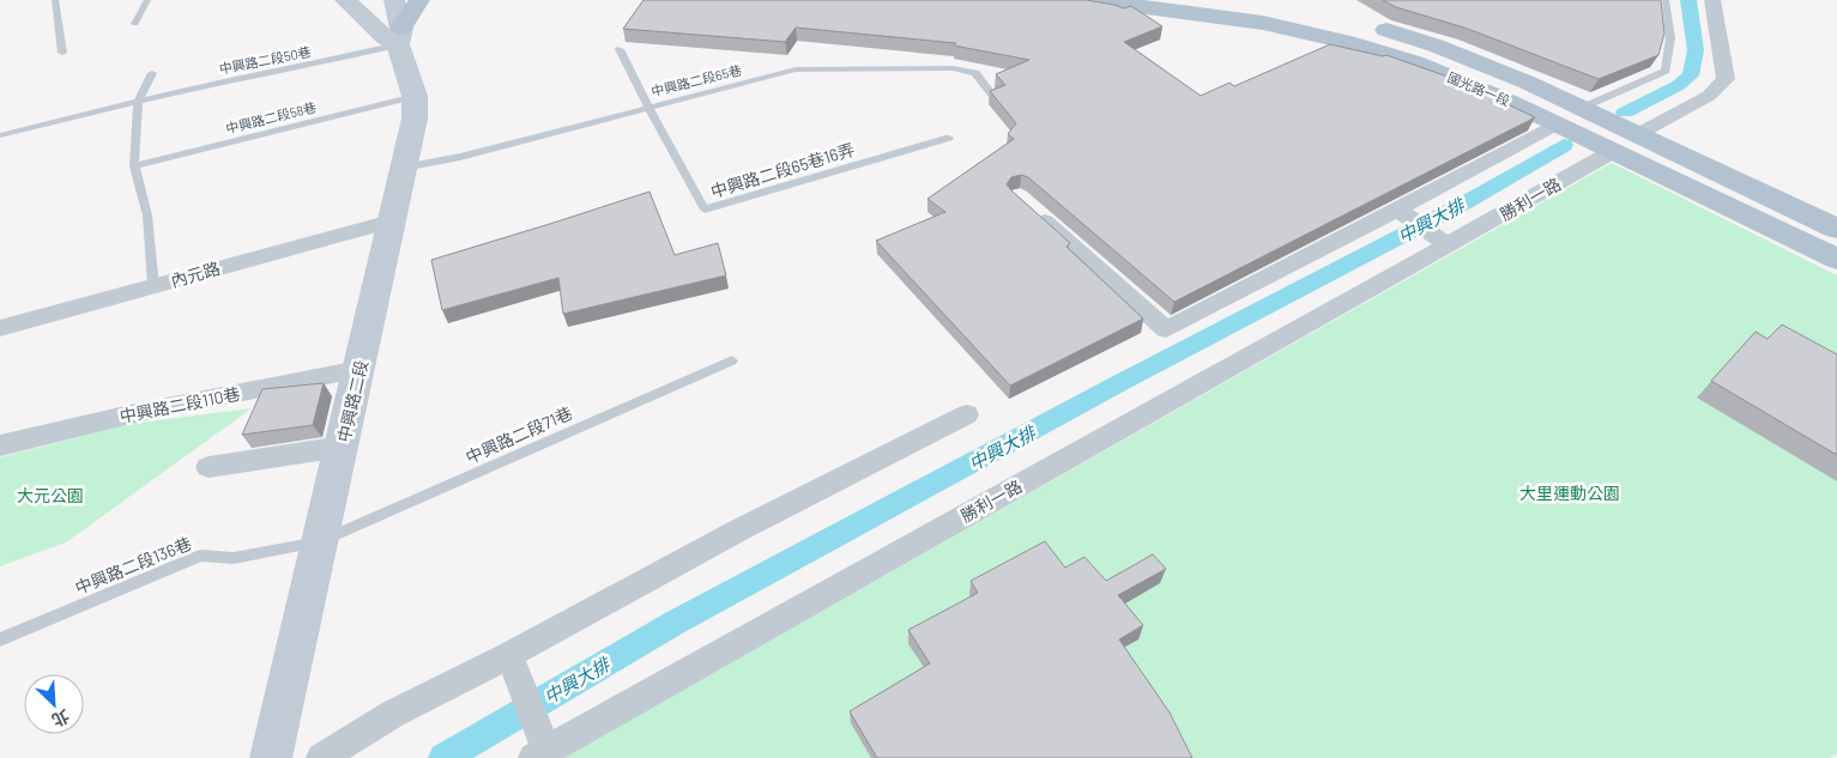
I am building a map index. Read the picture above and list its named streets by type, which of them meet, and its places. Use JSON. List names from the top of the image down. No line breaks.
{"streets":{"main road":["國光路一段"],"street":["勝利一路","內元路","中興路二段","中興路二段110巷"],"lane":["中興路二段50巷","中興路二段65巷","中興路二段58巷","中興路二段65巷16弄","中興路二段71巷","中興路二段136巷"]},"crossings":[["中興路二段50巷","中興路二段"],["中興路二段65巷","中興路二段65巷16弄"],["中興路二段65巷","中興路二段"],["國光路一段","勝利一路"],["中興路二段58巷","中興路二段"],["內元路","中興路二段"],["中興路二段","中興路二段110巷"],["中興路二段","中興路二段71巷"],["中興路二段","中興路二段136巷"],["中興路二段71巷","中興路二段136巷"]],"water":["中興大排"],"parks":["大里運動公園","大元公園"],"north":"bottom right"}
